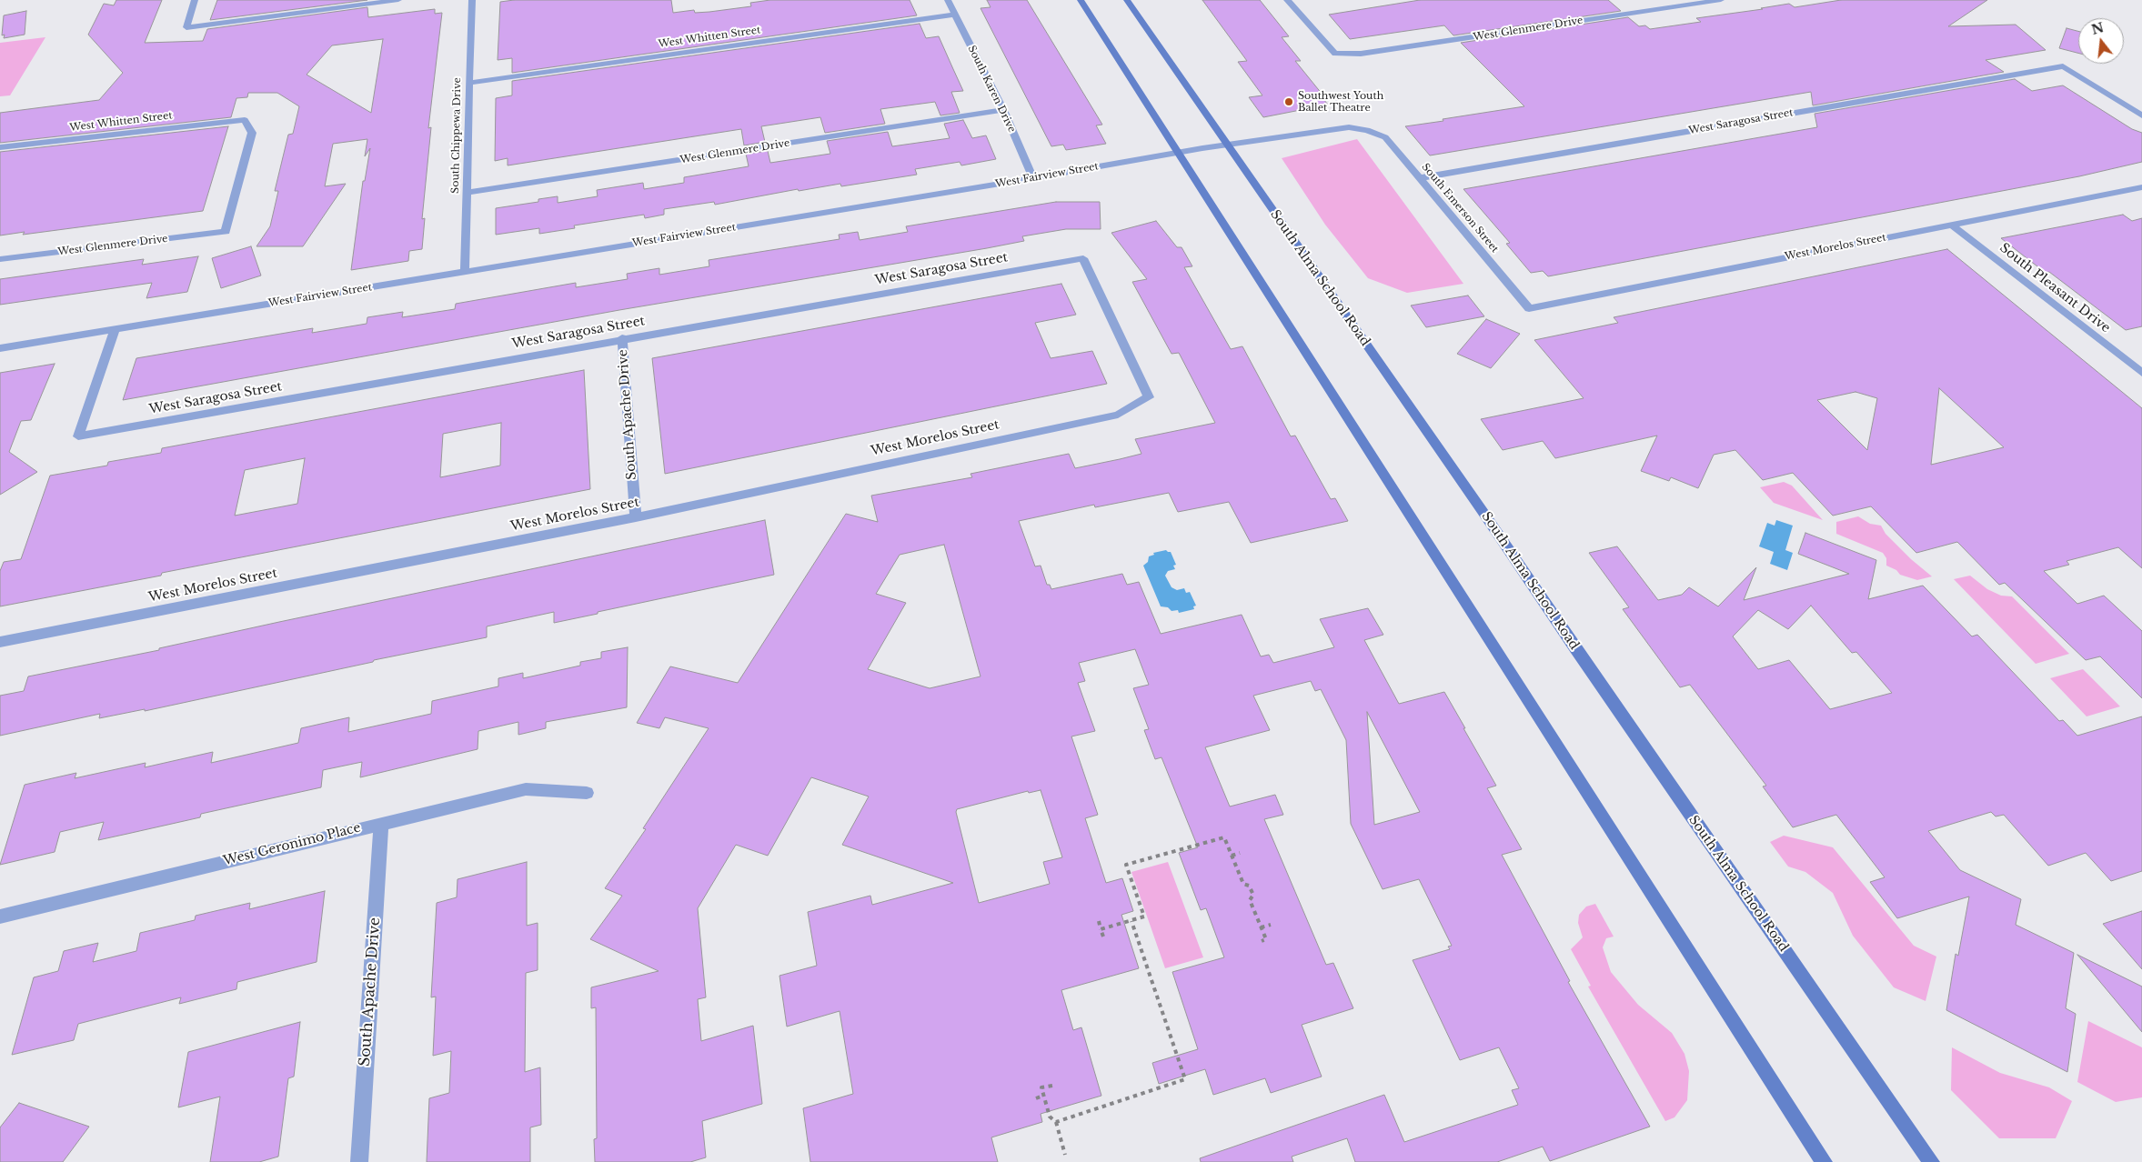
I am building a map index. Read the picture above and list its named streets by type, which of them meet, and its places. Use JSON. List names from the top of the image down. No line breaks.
{"streets":{"main road":["South Alma School Road"],"street":["West Glenmere Drive","West Whitten Street","South Karen Drive","West Saragosa Street","South Chippewa Drive","West Fairview Street","South Emerson Street","West Morelos Street","South Pleasant Drive","South Apache Drive","West Geronimo Place"]},"crossings":[["West Glenmere Drive","West Whitten Street"],["West Glenmere Drive","South Karen Drive"],["West Glenmere Drive","South Chippewa Drive"],["West Whitten Street","South Karen Drive"],["West Whitten Street","South Chippewa Drive"],["South Karen Drive","West Fairview Street"],["West Saragosa Street","West Fairview Street"],["West Saragosa Street","South Emerson Street"],["West Saragosa Street","West Morelos Street"],["West Saragosa Street","South Apache Drive"],["South Chippewa Drive","West Fairview Street"],["West Fairview Street","South Emerson Street"],["West Fairview Street","South Alma School Road"],["South Emerson Street","West Morelos Street"],["West Morelos Street","South Pleasant Drive"],["West Morelos Street","South Apache Drive"],["South Apache Drive","West Geronimo Place"]],"places":["Southwest Youth Ballet Theatre"],"north":"top"}
